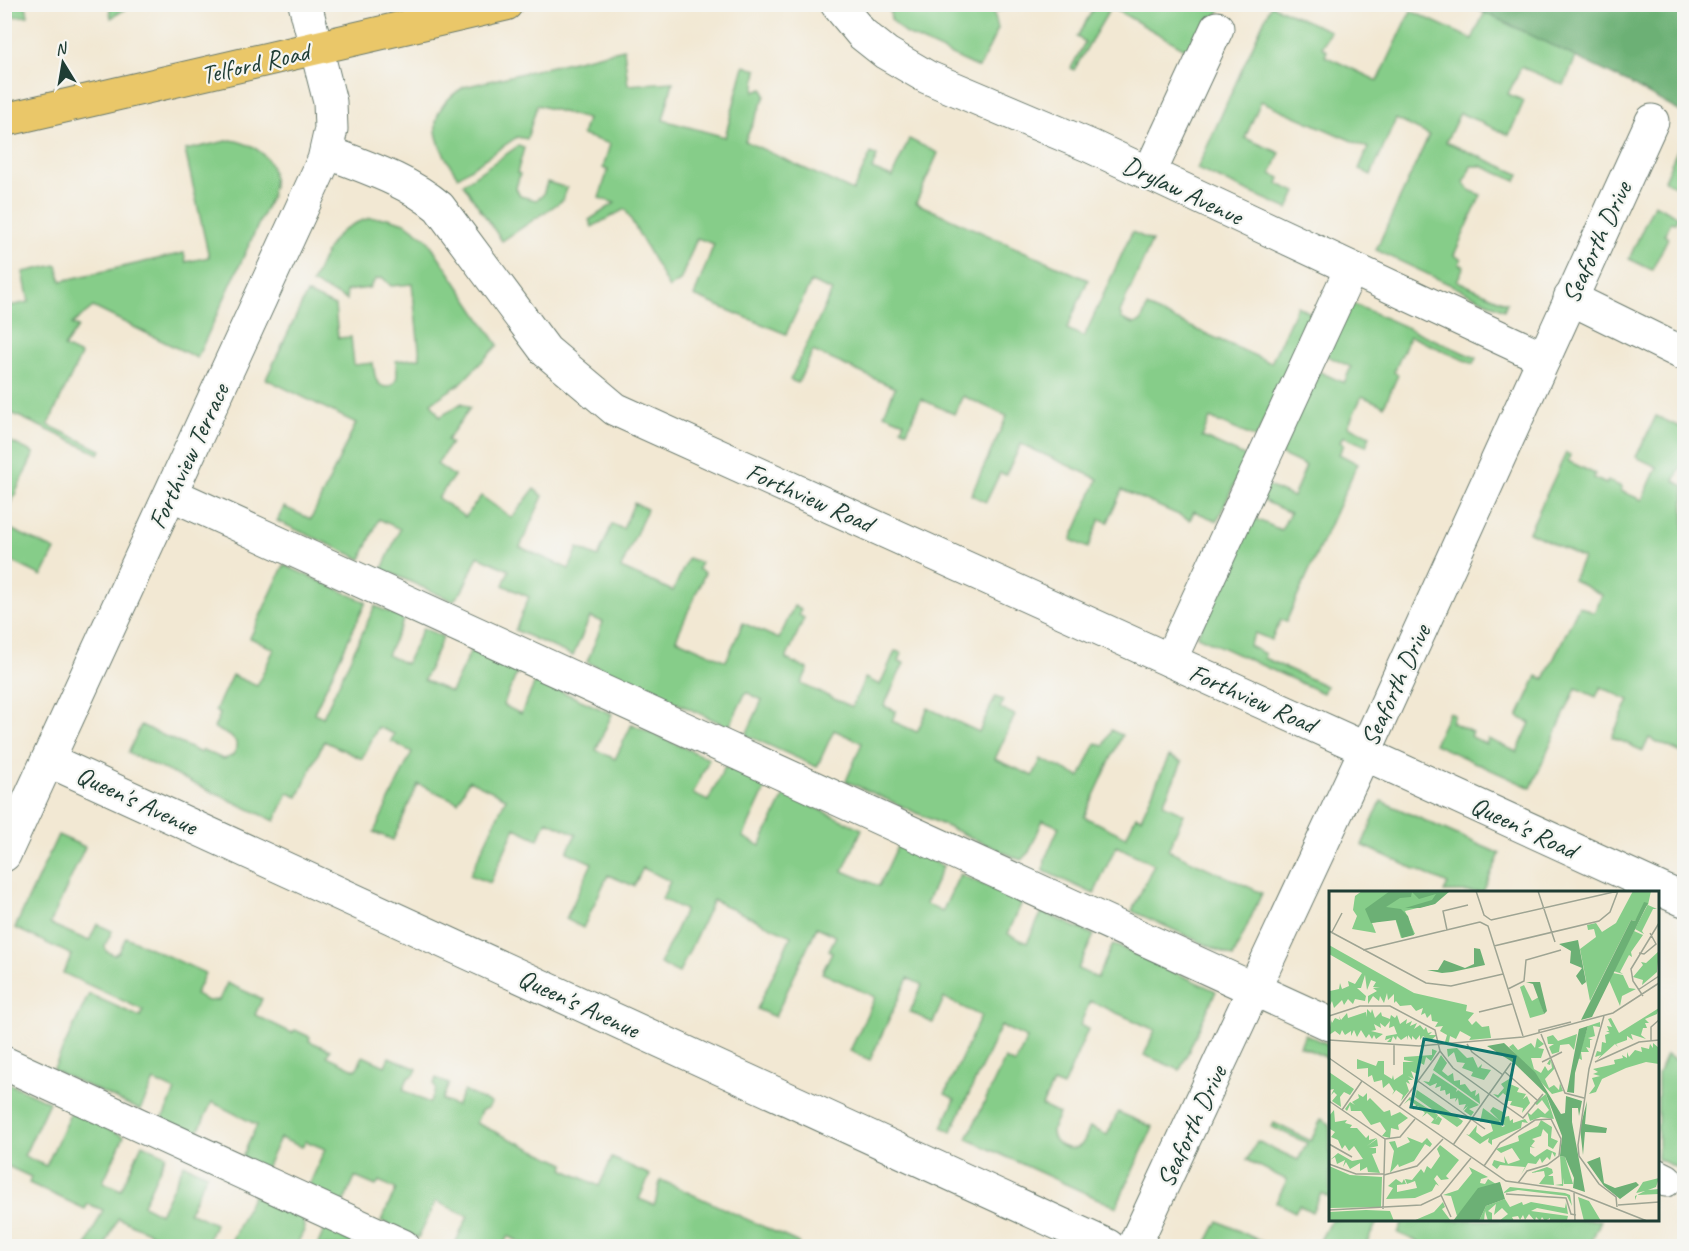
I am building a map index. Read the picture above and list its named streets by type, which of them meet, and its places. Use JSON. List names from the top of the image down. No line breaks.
{"streets":{"main road":["Telford Road"],"street":["Drylaw Avenue","Seaforth Drive","Forthview Terrace","Forthview Road","Queen's Avenue","Queen's Road"]},"crossings":[["Telford Road","Forthview Terrace"],["Drylaw Avenue","Seaforth Drive"],["Seaforth Drive","Forthview Road"],["Seaforth Drive","Queen's Road"],["Forthview Terrace","Forthview Road"],["Forthview Terrace","Queen's Avenue"],["Forthview Road","Queen's Road"]],"north":"top"}
